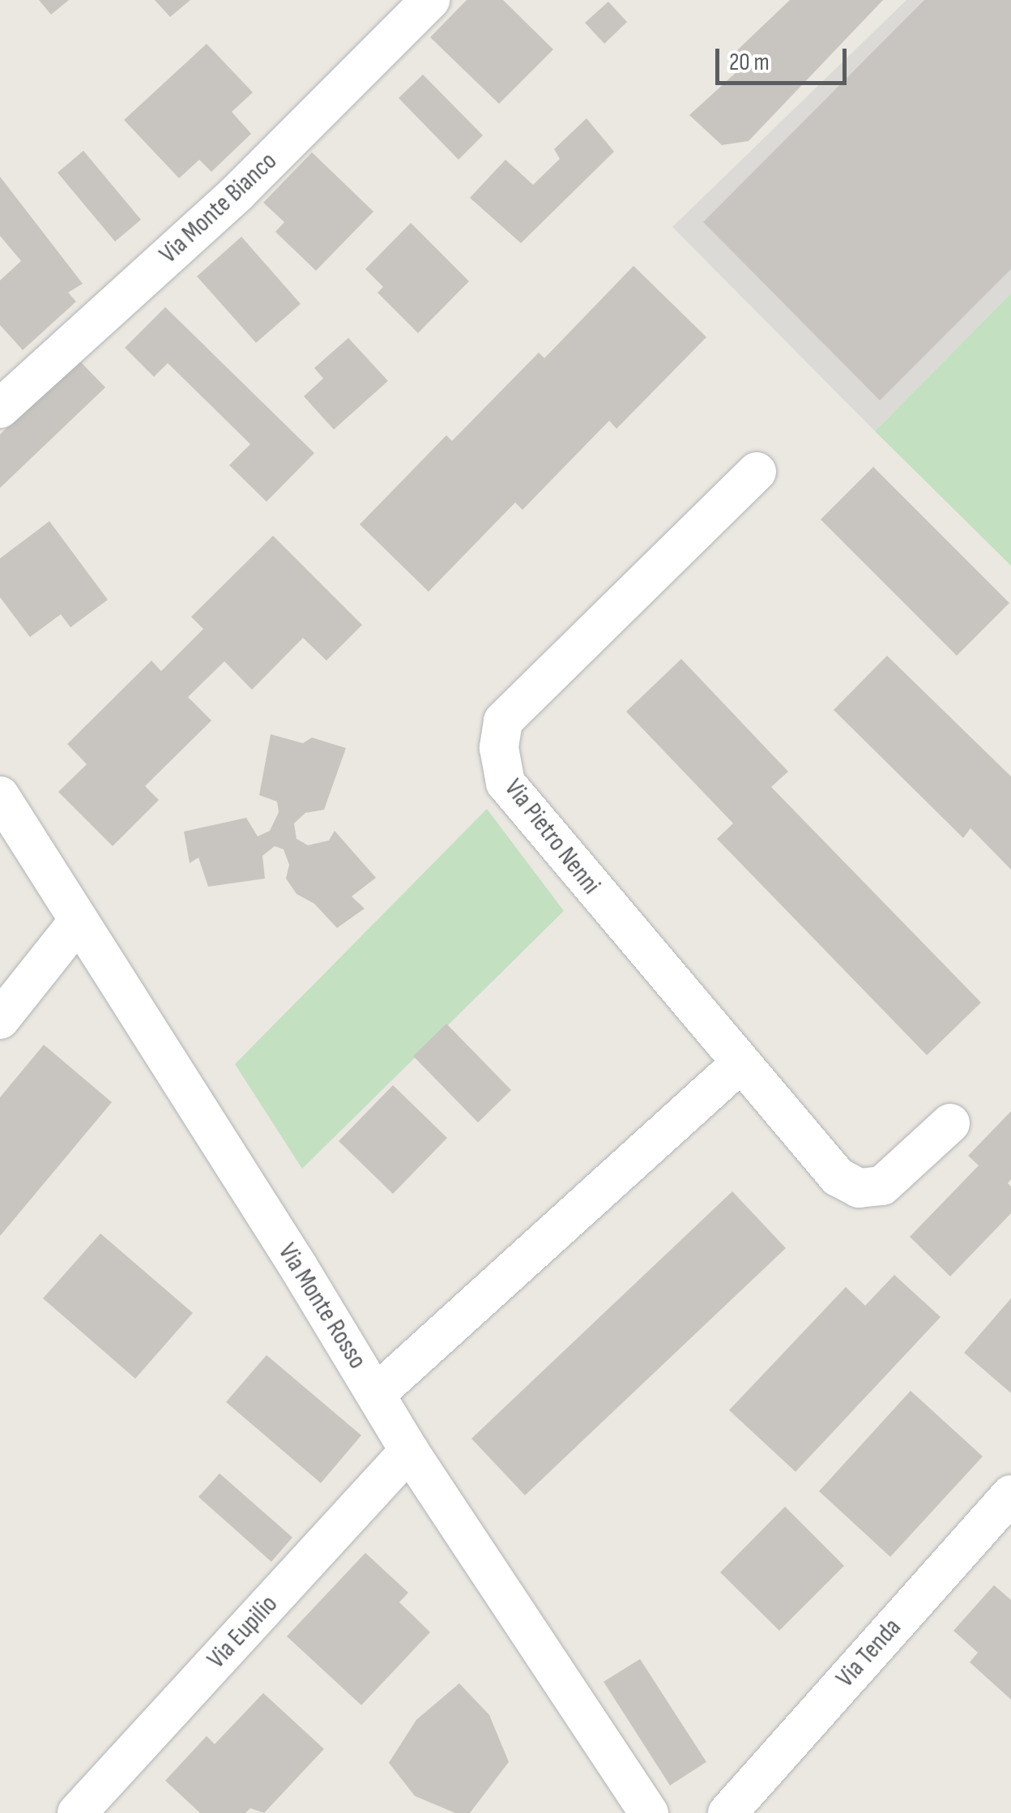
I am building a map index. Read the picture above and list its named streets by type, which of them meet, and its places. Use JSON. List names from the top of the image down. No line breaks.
{"streets":{"street":["Via Monte Bianco","Via Pietro Nenni","Via Monte Rosso","Via Eupilio","Via Tenda"]},"crossings":[["Via Monte Rosso","Via Eupilio"]],"scale_bar":"20 m"}
